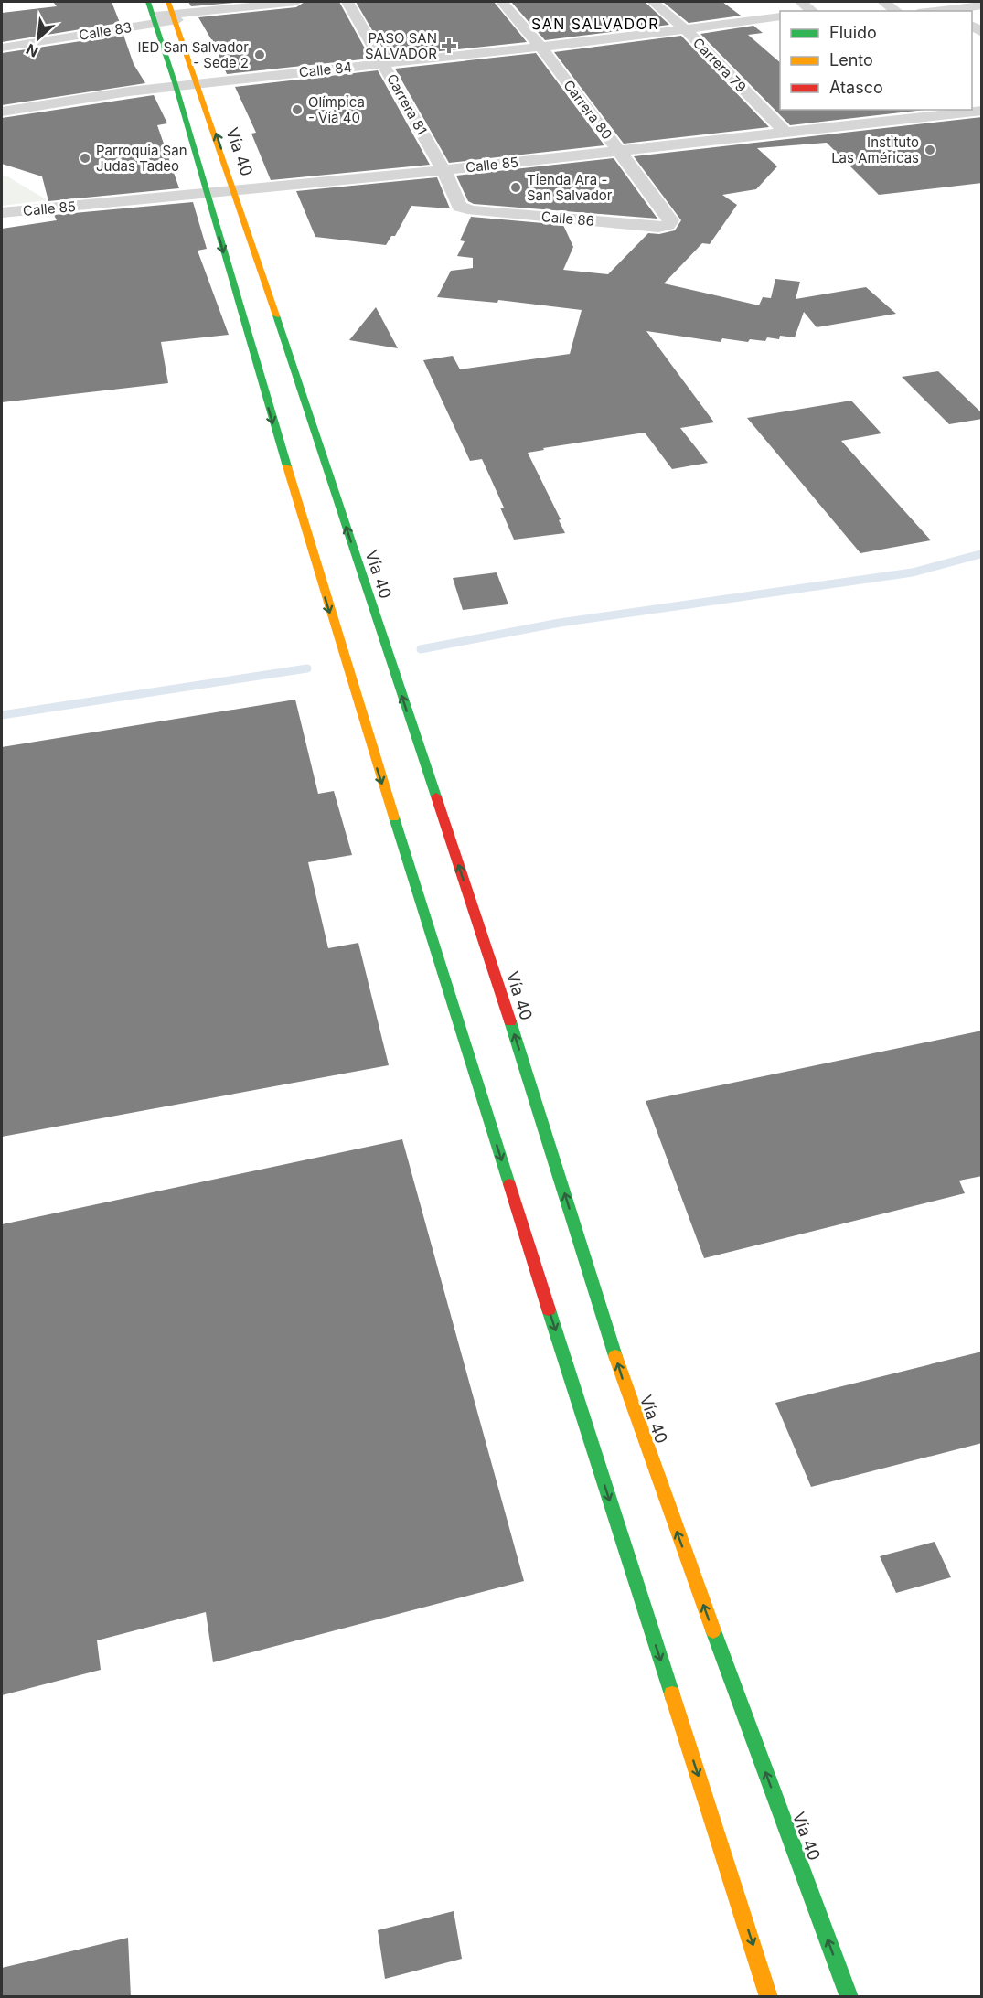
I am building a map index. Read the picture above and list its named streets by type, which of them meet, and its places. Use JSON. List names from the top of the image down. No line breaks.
{"streets":{"highway":["Vía 40"],"street":["Calle 83","Carrera 79","Calle 84","Carrera 81","Carrera 80","Calle 85","Calle 86"]},"crossings":[["Calle 83","Vía 40"],["Carrera 79","Calle 84"],["Carrera 79","Calle 85"],["Calle 84","Carrera 81"],["Calle 84","Carrera 80"],["Calle 84","Vía 40"],["Carrera 81","Calle 85"],["Carrera 81","Calle 86"],["Carrera 80","Calle 85"],["Carrera 80","Calle 86"],["Vía 40","Calle 85"]],"districts":["SAN SALVADOR"],"places":{"health":["PASO SAN SALVADOR"],"other":["IED San Salvador - Sede 2","Olímpica - Vía 40","Instituto Las Américas","Parroquia San Judas Tadeo","Tienda Ara - San Salvador"]},"legend":["Fluido","Lento","Atasco"],"north":"bottom left"}
